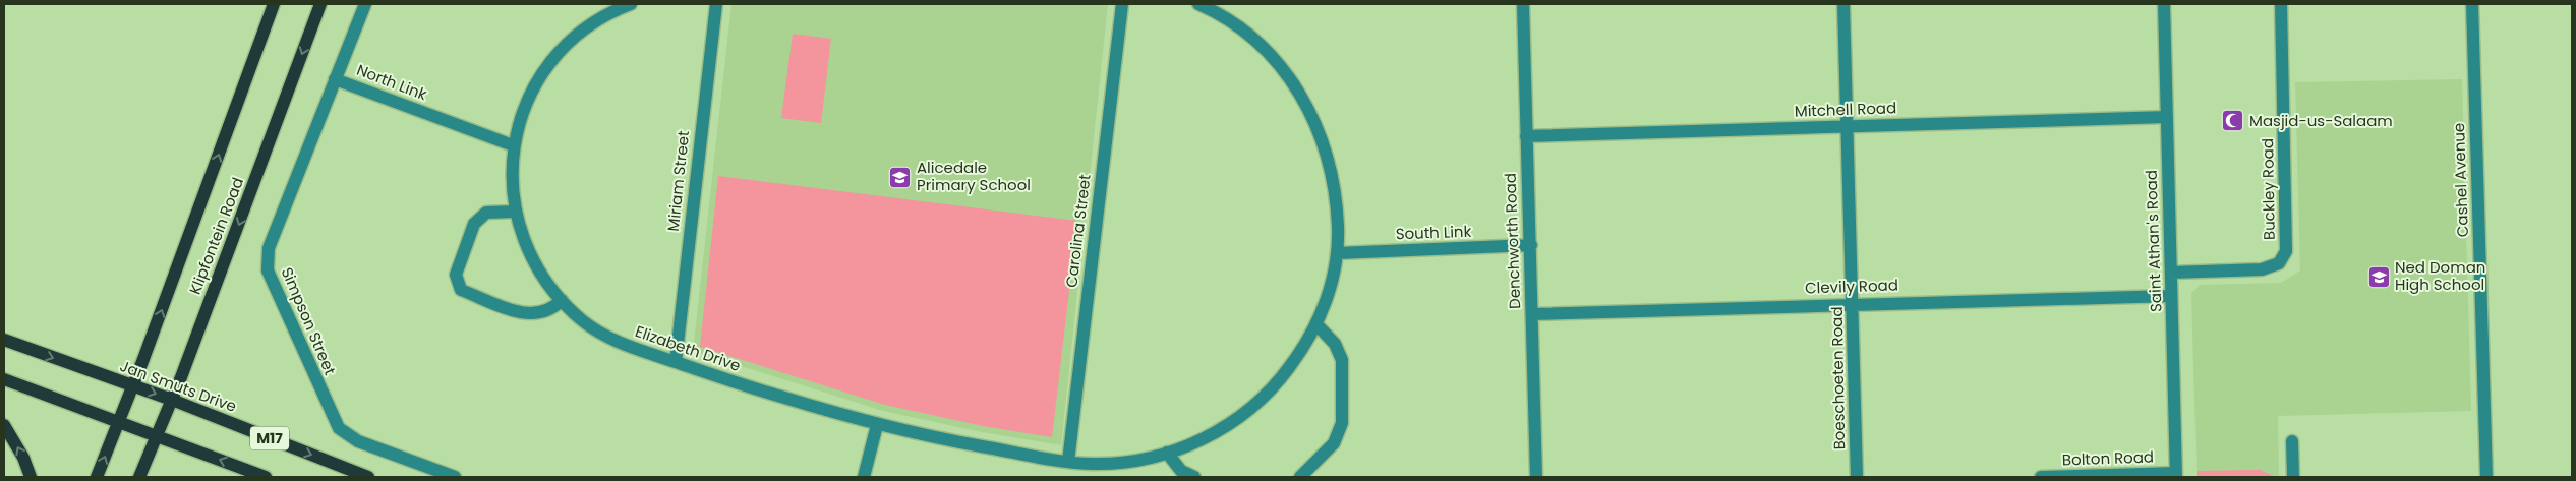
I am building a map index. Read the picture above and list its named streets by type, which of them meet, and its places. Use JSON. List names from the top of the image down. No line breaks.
{"streets":{"main road":["Klipfontein Road","Jan Smuts Drive","M17"],"street":["North Link","Mitchell Road","Cashel Avenue","Miriam Street","Buckley Road","Carolina Street","South Link","Denchworth Road","Saint Athan's Road","Clevily Road","Simpson Street","Elizabeth Drive","Boeschoeten Road","Bolton Road"]},"crossings":[["North Link","Simpson Street"],["North Link","Elizabeth Drive"],["Mitchell Road","Denchworth Road"],["Mitchell Road","Saint Athan's Road"],["Mitchell Road","Boeschoeten Road"],["Miriam Street","Elizabeth Drive"],["Buckley Road","Saint Athan's Road"],["Carolina Street","Elizabeth Drive"],["South Link","Denchworth Road"],["South Link","Elizabeth Drive"],["Klipfontein Road","Jan Smuts Drive"],["Klipfontein Road","M17"],["Denchworth Road","Clevily Road"],["Saint Athan's Road","Clevily Road"],["Saint Athan's Road","Bolton Road"],["Clevily Road","Boeschoeten Road"]],"places":{"mosque":["Masjid-us-Salaam"],"school or university":["Alicedale Primary School","Ned Doman High School"]}}
